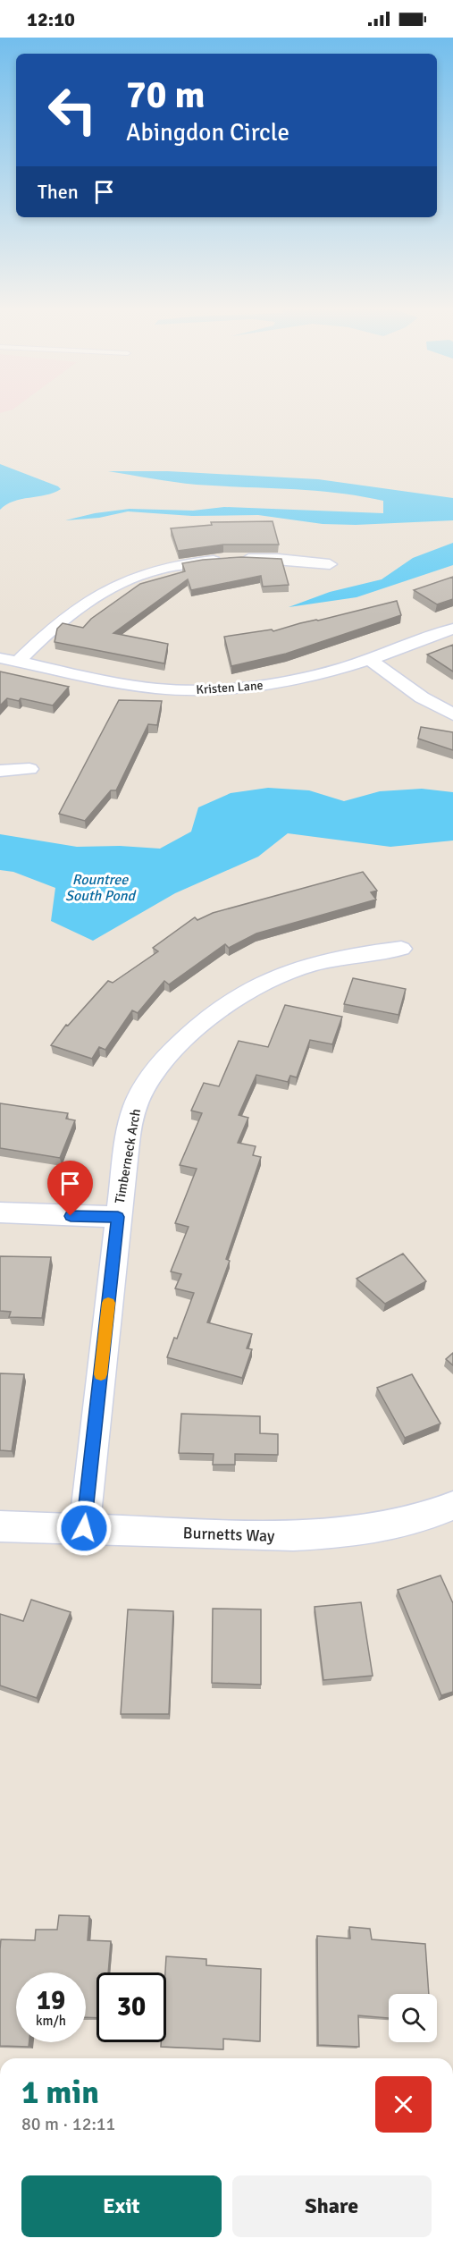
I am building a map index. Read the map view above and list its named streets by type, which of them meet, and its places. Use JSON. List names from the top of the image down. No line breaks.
{"streets":{"street":["Kristen Lane","Timberneck Arch","Burnetts Way"]},"crossings":[["Timberneck Arch","Burnetts Way"]],"water":["Rountree South Pond"],"page":{"status":"12:10","turn":["70 m","Abingdon Circle"],"then":"Then","speed":"19 km/h","limit":"30","heading":["1 min","80 m · 12:11"],"buttons":["Exit","Share"]}}
